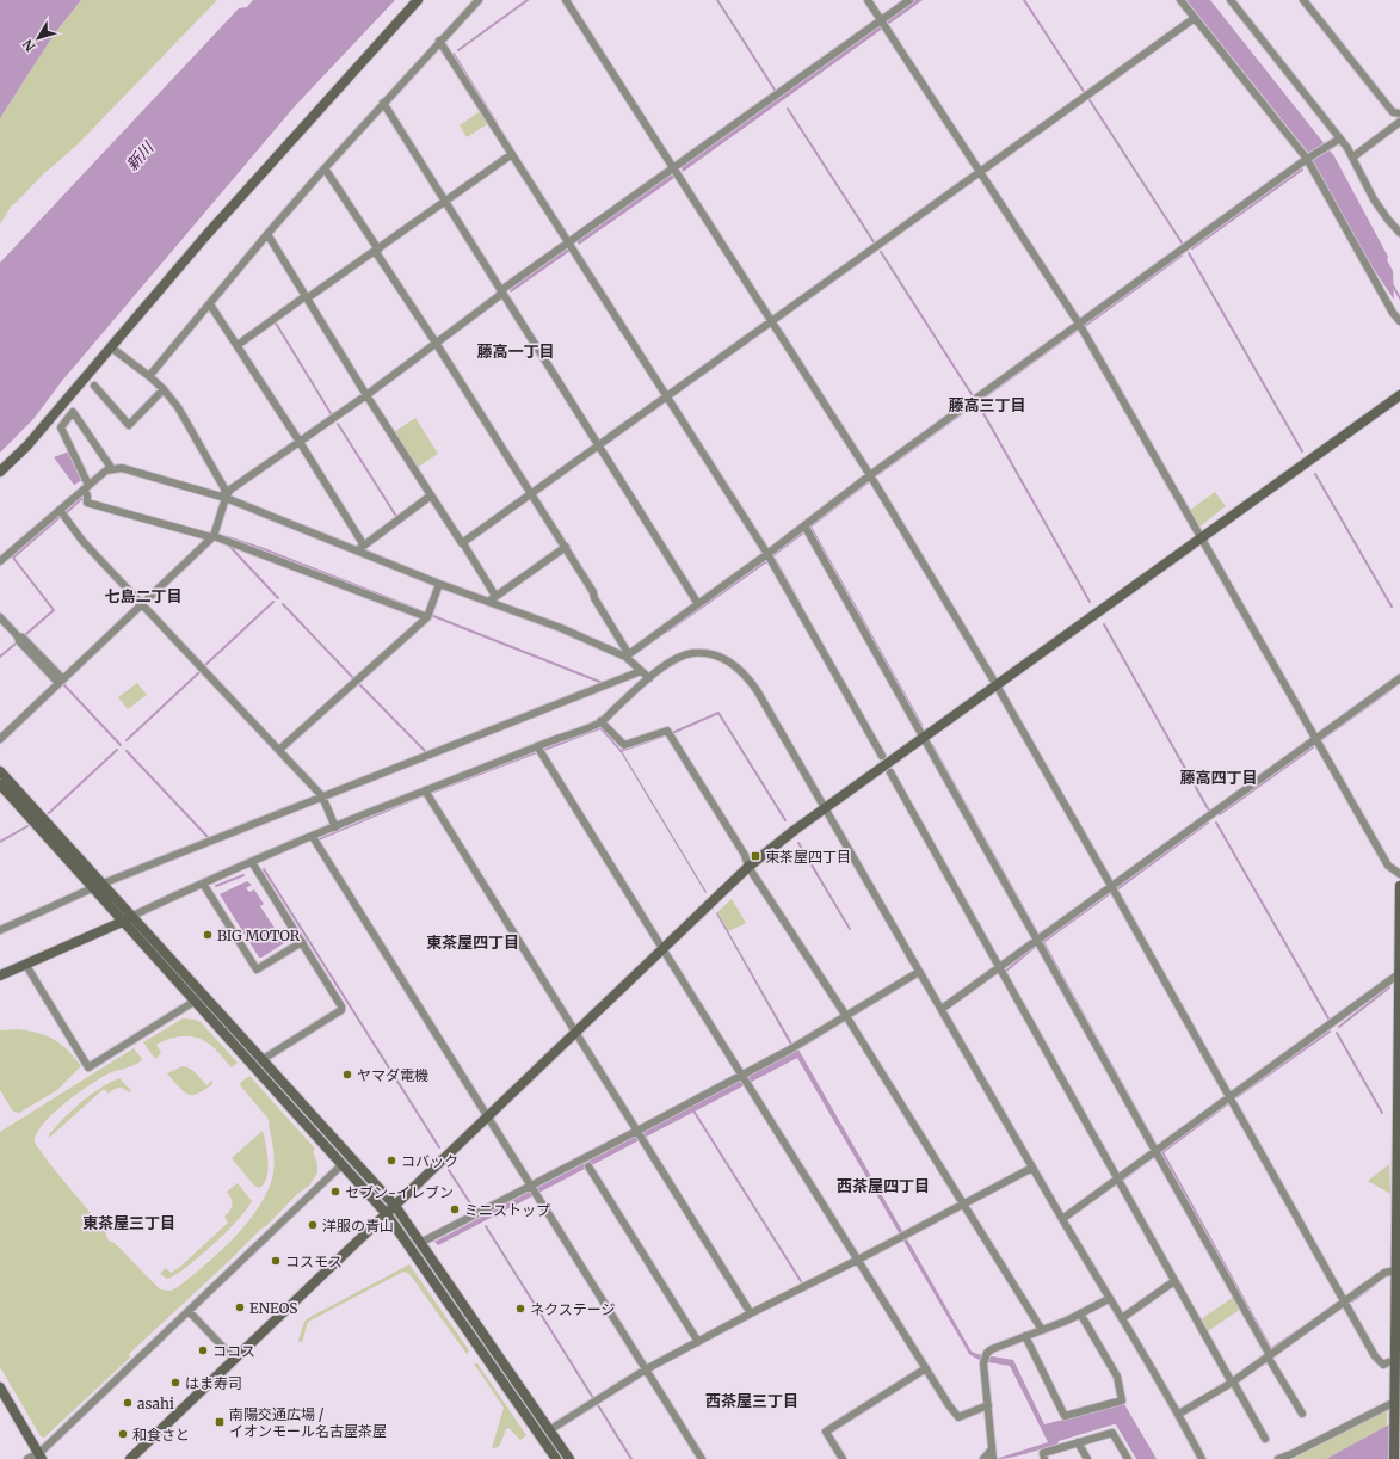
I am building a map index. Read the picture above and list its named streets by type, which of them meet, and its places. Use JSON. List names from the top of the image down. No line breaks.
{"districts":["藤高一丁目","藤高三丁目","七島二丁目","藤高四丁目","東茶屋四丁目","西茶屋四丁目","東茶屋三丁目","西茶屋三丁目"],"water":["新川"],"places":{"transit":["東茶屋四丁目","南陽交通広場 / イオンモール名古屋茶屋"],"other":["BIG MOTOR","ヤマダ電機","コバック","セブン-イレブン","ミニストップ","洋服の青山","コスモス","ENEOS","ネクステージ","ココス","はま寿司","asahi","和食さと"]},"north":"bottom left"}
